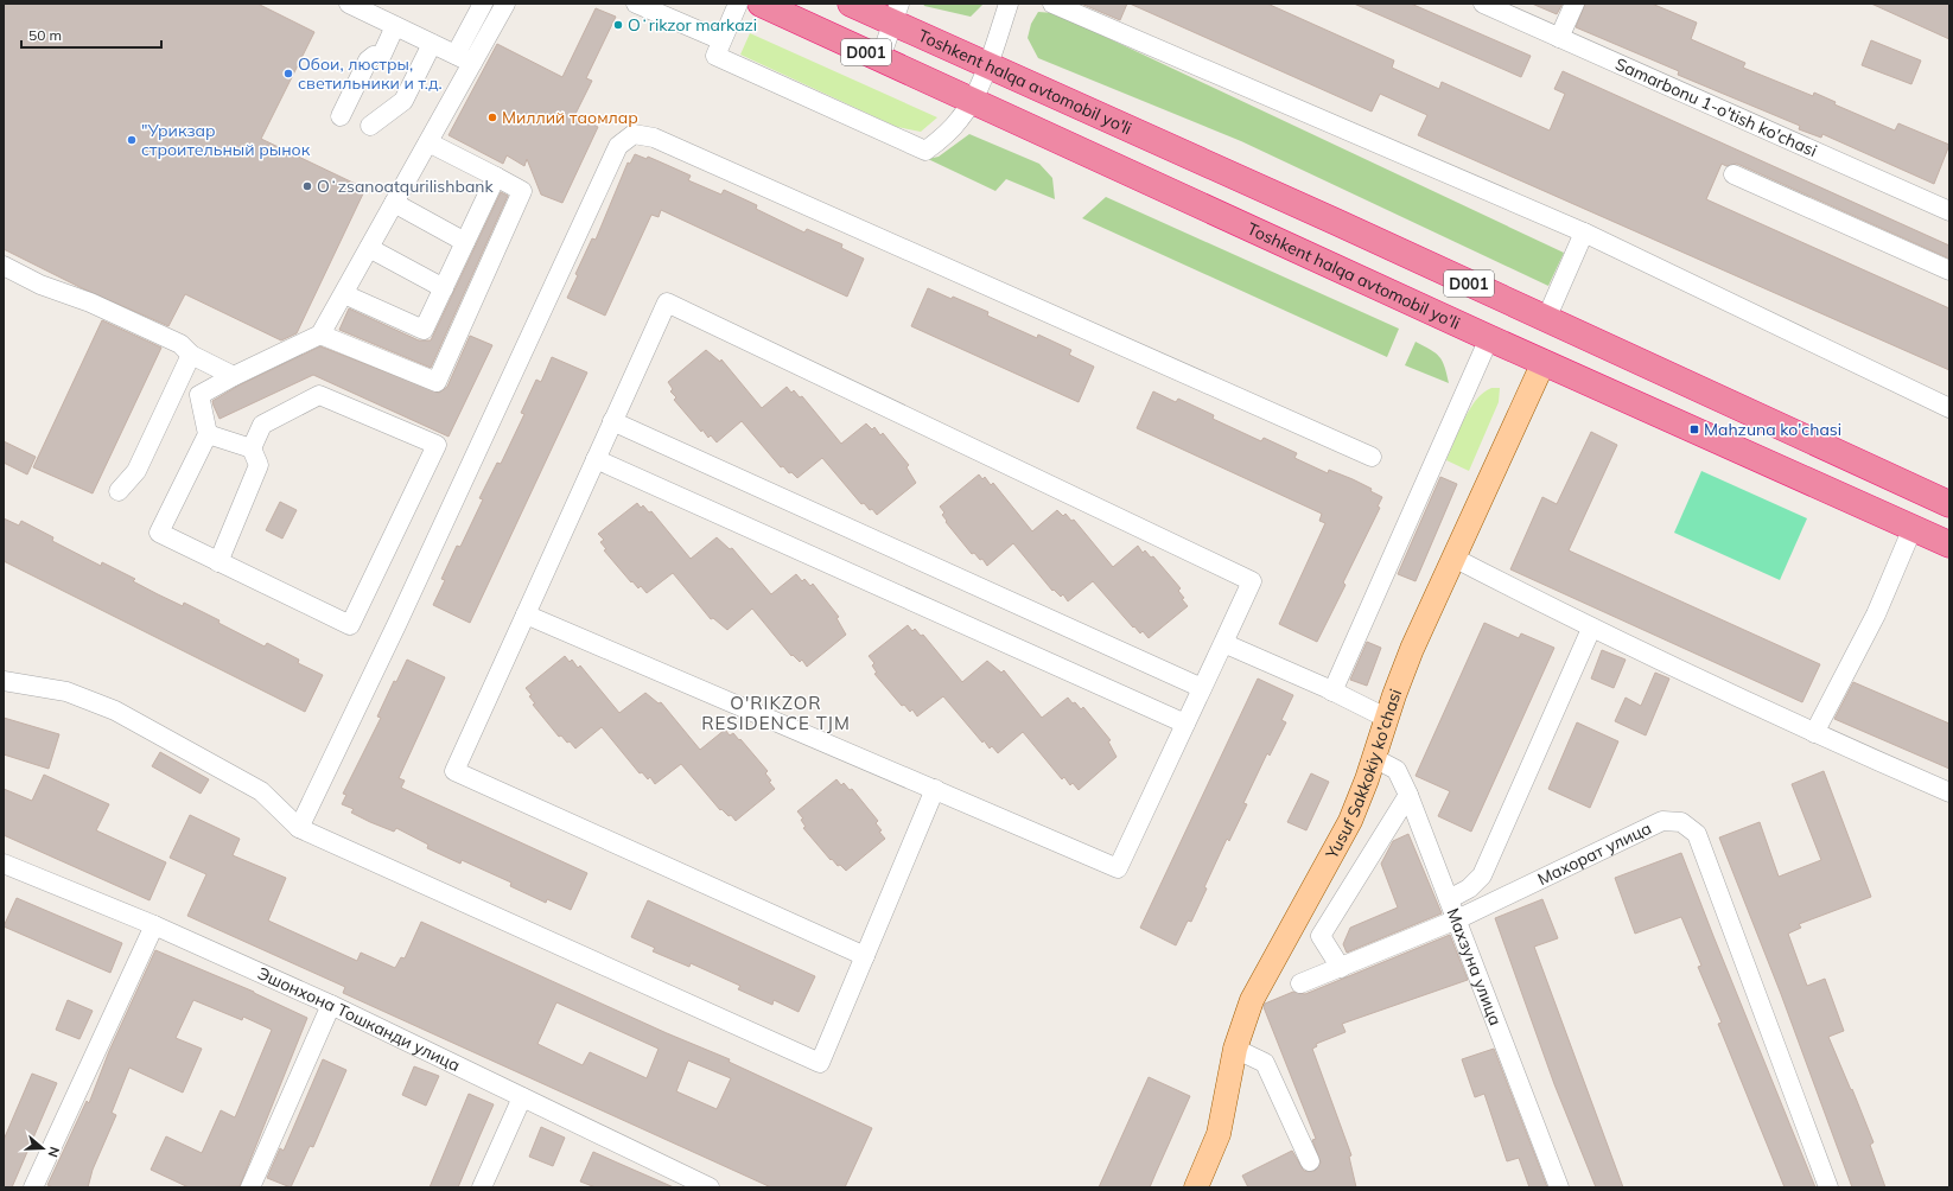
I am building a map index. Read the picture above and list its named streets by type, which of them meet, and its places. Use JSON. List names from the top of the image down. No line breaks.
{"streets":{"highway":["D001","Toshkent halqa avtomobil yo'li"],"main road":["Yusuf Sakkokiy ko'chasi"],"street":["Samarbonu 1-o'tish ko'chasi","Махорат улица","Махзуна улица","Эшонхона Тошканди улица"]},"crossings":[["Toshkent halqa avtomobil yo'li","Yusuf Sakkokiy ko'chasi"],["Yusuf Sakkokiy ko'chasi","Махзуна улица"],["Махорат улица","Махзуна улица"]],"districts":["O'RIKZOR RESIDENCE TJM"],"places":{"other":["Oʻrikzor markazi","Обои, люстры, светильники и т.д.","Миллий таомлар","\"Урикзар строительный рынок","Oʻzsanoatqurilishbank"],"transit":["Mahzuna ko'chasi"]},"scale_bar":"50 m","north":"right"}
